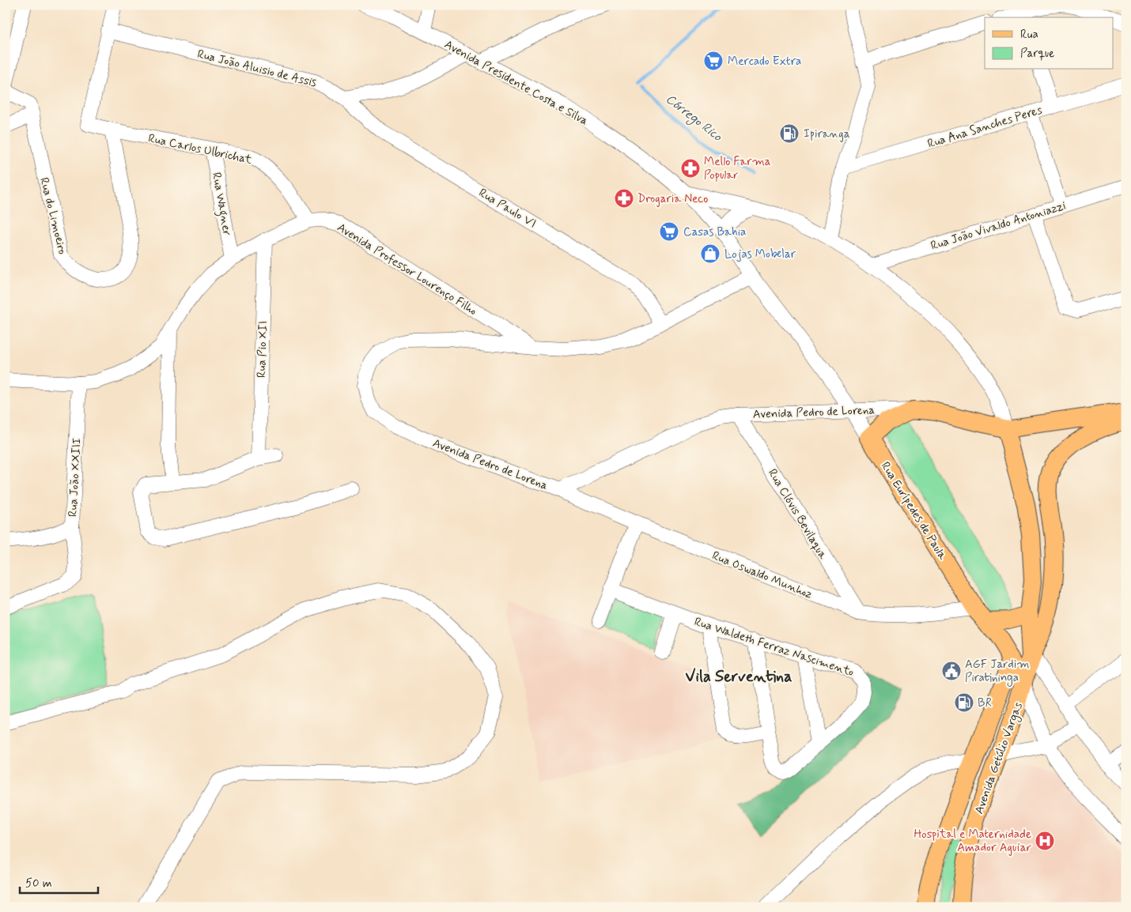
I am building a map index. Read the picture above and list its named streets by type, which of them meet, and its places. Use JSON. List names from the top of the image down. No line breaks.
{"streets":{"main road":["Avenida Pedro de Lorena","Rua Eurípedes de Paula","Avenida Getúlio Vargas"],"street":["Rua João Aluisio de Assis","Avenida Presidente Costa e Silva","Rua Ana Sanches Peres","Rua Carlos Ulbrichat","Rua Wagner","Rua Paulo VI","Rua do Limoeiro","Rua João Vivaldo Antoniazzi","Avenida Professor Lourenço Filho","Rua Pio XII","Rua João XXIII","Rua Clóvis Bevilaqua","Rua Oswaldo Munhoz","Rua Waldeth Ferraz Nascimento"]},"crossings":[["Rua João Aluisio de Assis","Rua Carlos Ulbrichat"],["Rua João Aluisio de Assis","Rua Paulo VI"],["Avenida Presidente Costa e Silva","Rua João Vivaldo Antoniazzi"],["Avenida Presidente Costa e Silva","Avenida Pedro de Lorena"],["Avenida Presidente Costa e Silva","Rua Eurípedes de Paula"],["Avenida Presidente Costa e Silva","Avenida Getúlio Vargas"],["Rua Carlos Ulbrichat","Rua Wagner"],["Rua Carlos Ulbrichat","Rua do Limoeiro"],["Rua Carlos Ulbrichat","Avenida Professor Lourenço Filho"],["Rua Wagner","Avenida Professor Lourenço Filho"],["Avenida Professor Lourenço Filho","Rua Pio XII"],["Avenida Professor Lourenço Filho","Avenida Pedro de Lorena"],["Avenida Professor Lourenço Filho","Rua João XXIII"],["Avenida Pedro de Lorena","Rua Eurípedes de Paula"],["Avenida Pedro de Lorena","Rua Clóvis Bevilaqua"],["Avenida Pedro de Lorena","Rua Oswaldo Munhoz"],["Avenida Pedro de Lorena","Avenida Getúlio Vargas"],["Rua Eurípedes de Paula","Rua Oswaldo Munhoz"],["Rua Eurípedes de Paula","Avenida Getúlio Vargas"],["Rua Clóvis Bevilaqua","Rua Oswaldo Munhoz"]],"districts":["Vila Serventina"],"water":["Córrego Rico"],"places":{"supermarket":["Mercado Extra","Casas Bahia"],"fuel station":["Ipiranga","BR"],"pharmacy":["Mello Farma Popular","Drogaria Neco"],"shop":["Lojas Mobelar"],"public building":["AGF Jardim Piratininga"],"hospital":["Hospital e Maternidade Amador Aguiar"]},"legend":["Rua","Parque"],"scale_bar":"50 m"}
